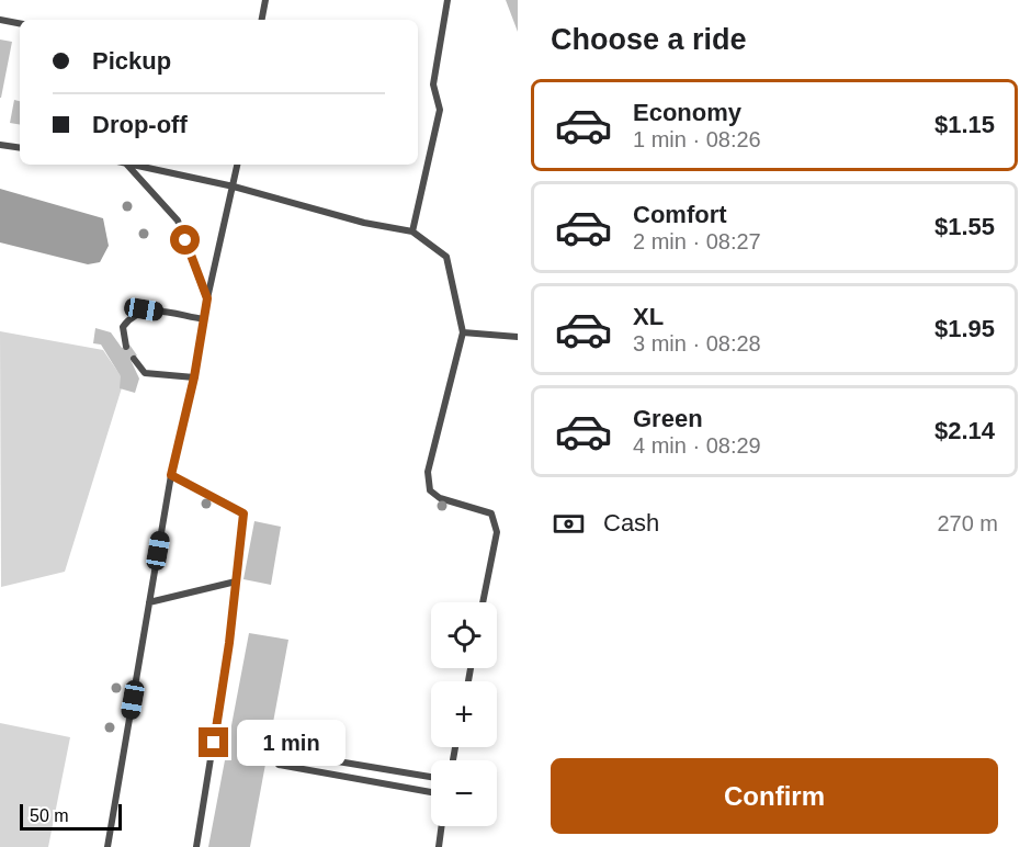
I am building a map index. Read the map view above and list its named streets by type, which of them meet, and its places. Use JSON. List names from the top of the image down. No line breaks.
{"scale_bar":"50 m","page":{"heading":"Choose a ride","banner":["Pickup","Drop-off"],"list":[{"name":"Economy","note":"1 min · 08:26","value":"$1.15"},{"name":"Comfort","note":"2 min · 08:27","value":"$1.55"},{"name":"XL","note":"3 min · 08:28","value":"$1.95"},{"name":"Green","note":"4 min · 08:29","value":"$2.14"}],"pay":["Cash","270 m"],"map_buttons":["+","−"],"bubble":"1 min","buttons":"Confirm","scale":"50 m"}}
